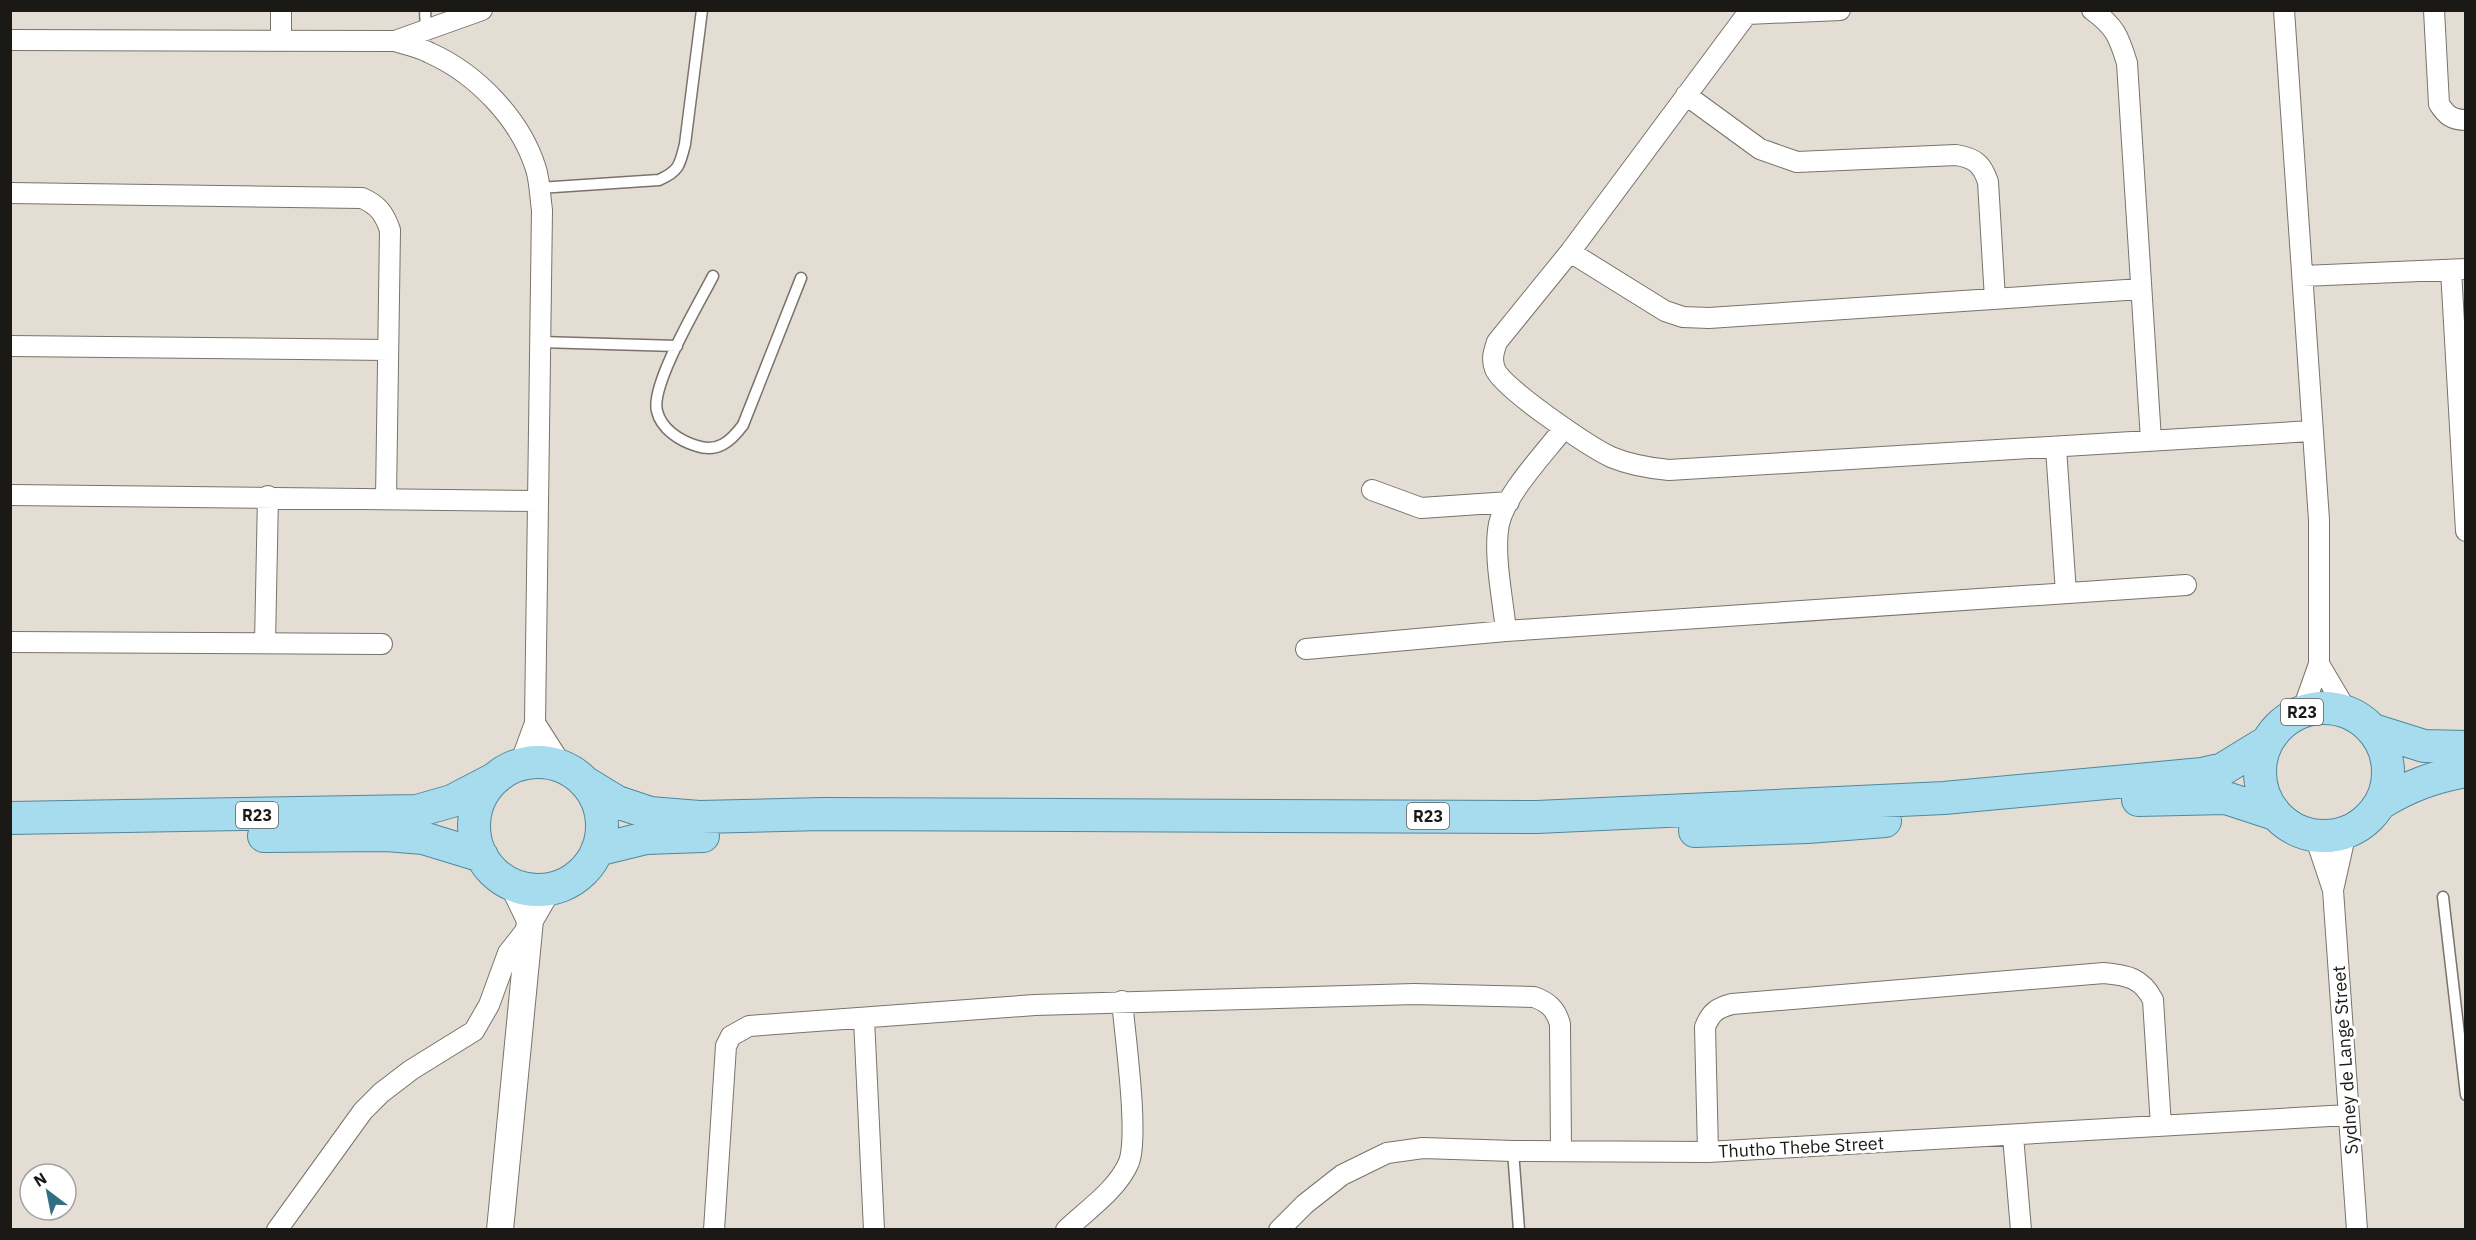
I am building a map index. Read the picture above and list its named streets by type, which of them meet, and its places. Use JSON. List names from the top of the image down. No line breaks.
{"streets":{"main road":["R23"],"street":["Sydney de Lange Street","Thutho Thebe Street"]},"crossings":[["R23","Sydney de Lange Street"],["Sydney de Lange Street","Thutho Thebe Street"]],"north":"top left"}
